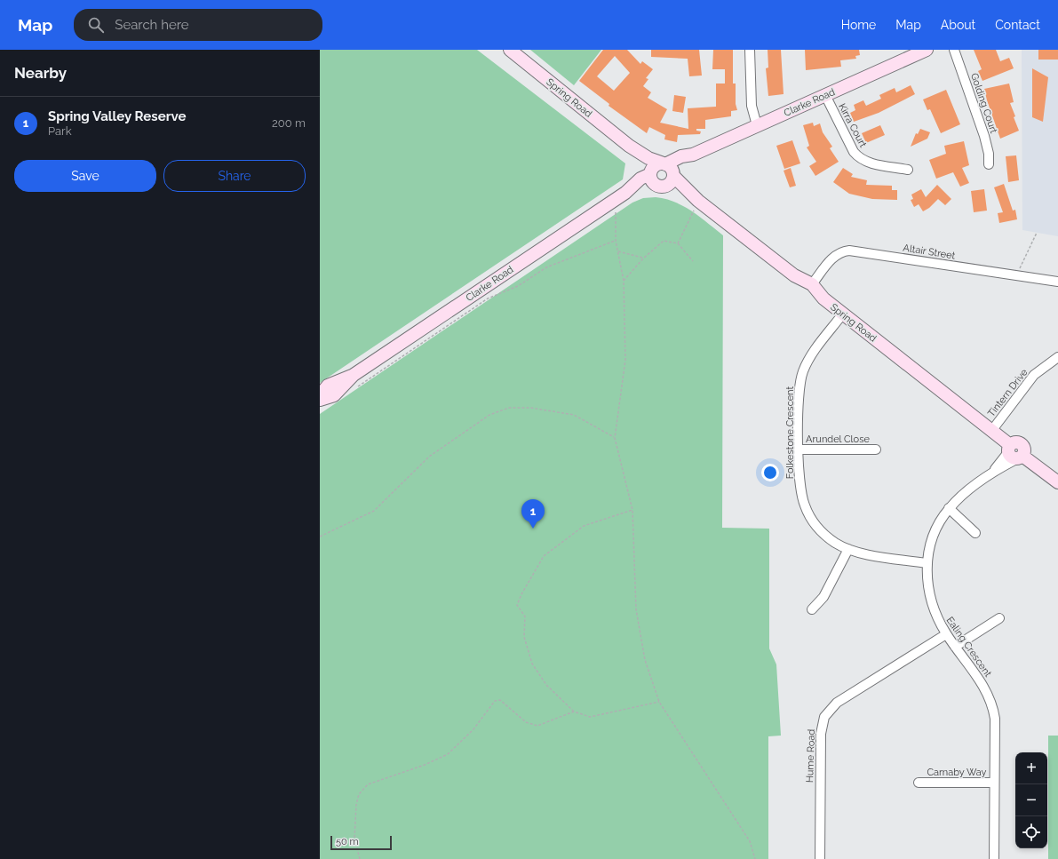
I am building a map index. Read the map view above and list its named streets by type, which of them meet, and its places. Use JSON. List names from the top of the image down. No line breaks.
{"streets":{"main road":["Spring Road","Clarke Road"],"street":["Golding Court","Kirra Court","Altair Street","Tintern Drive","Folkestone Crescent","Arundel Close","Ealing Crescent","Hume Road","Carnaby Way"]},"crossings":[["Spring Road","Clarke Road"],["Spring Road","Altair Street"],["Spring Road","Tintern Drive"],["Spring Road","Folkestone Crescent"],["Spring Road","Ealing Crescent"],["Clarke Road","Kirra Court"],["Folkestone Crescent","Arundel Close"],["Folkestone Crescent","Ealing Crescent"],["Ealing Crescent","Hume Road"],["Ealing Crescent","Carnaby Way"]],"scale_bar":"50 m","page":{"header":"Map","search":"Search here","nav":["Home","Map","About","Contact"],"heading":"Nearby","list":[{"mark":"1","name":"Spring Valley Reserve","note":"Park","value":"200 m"}],"buttons":["Save","Share"],"pins":"1","map_buttons":["+","−"],"scale":"50 m"}}
